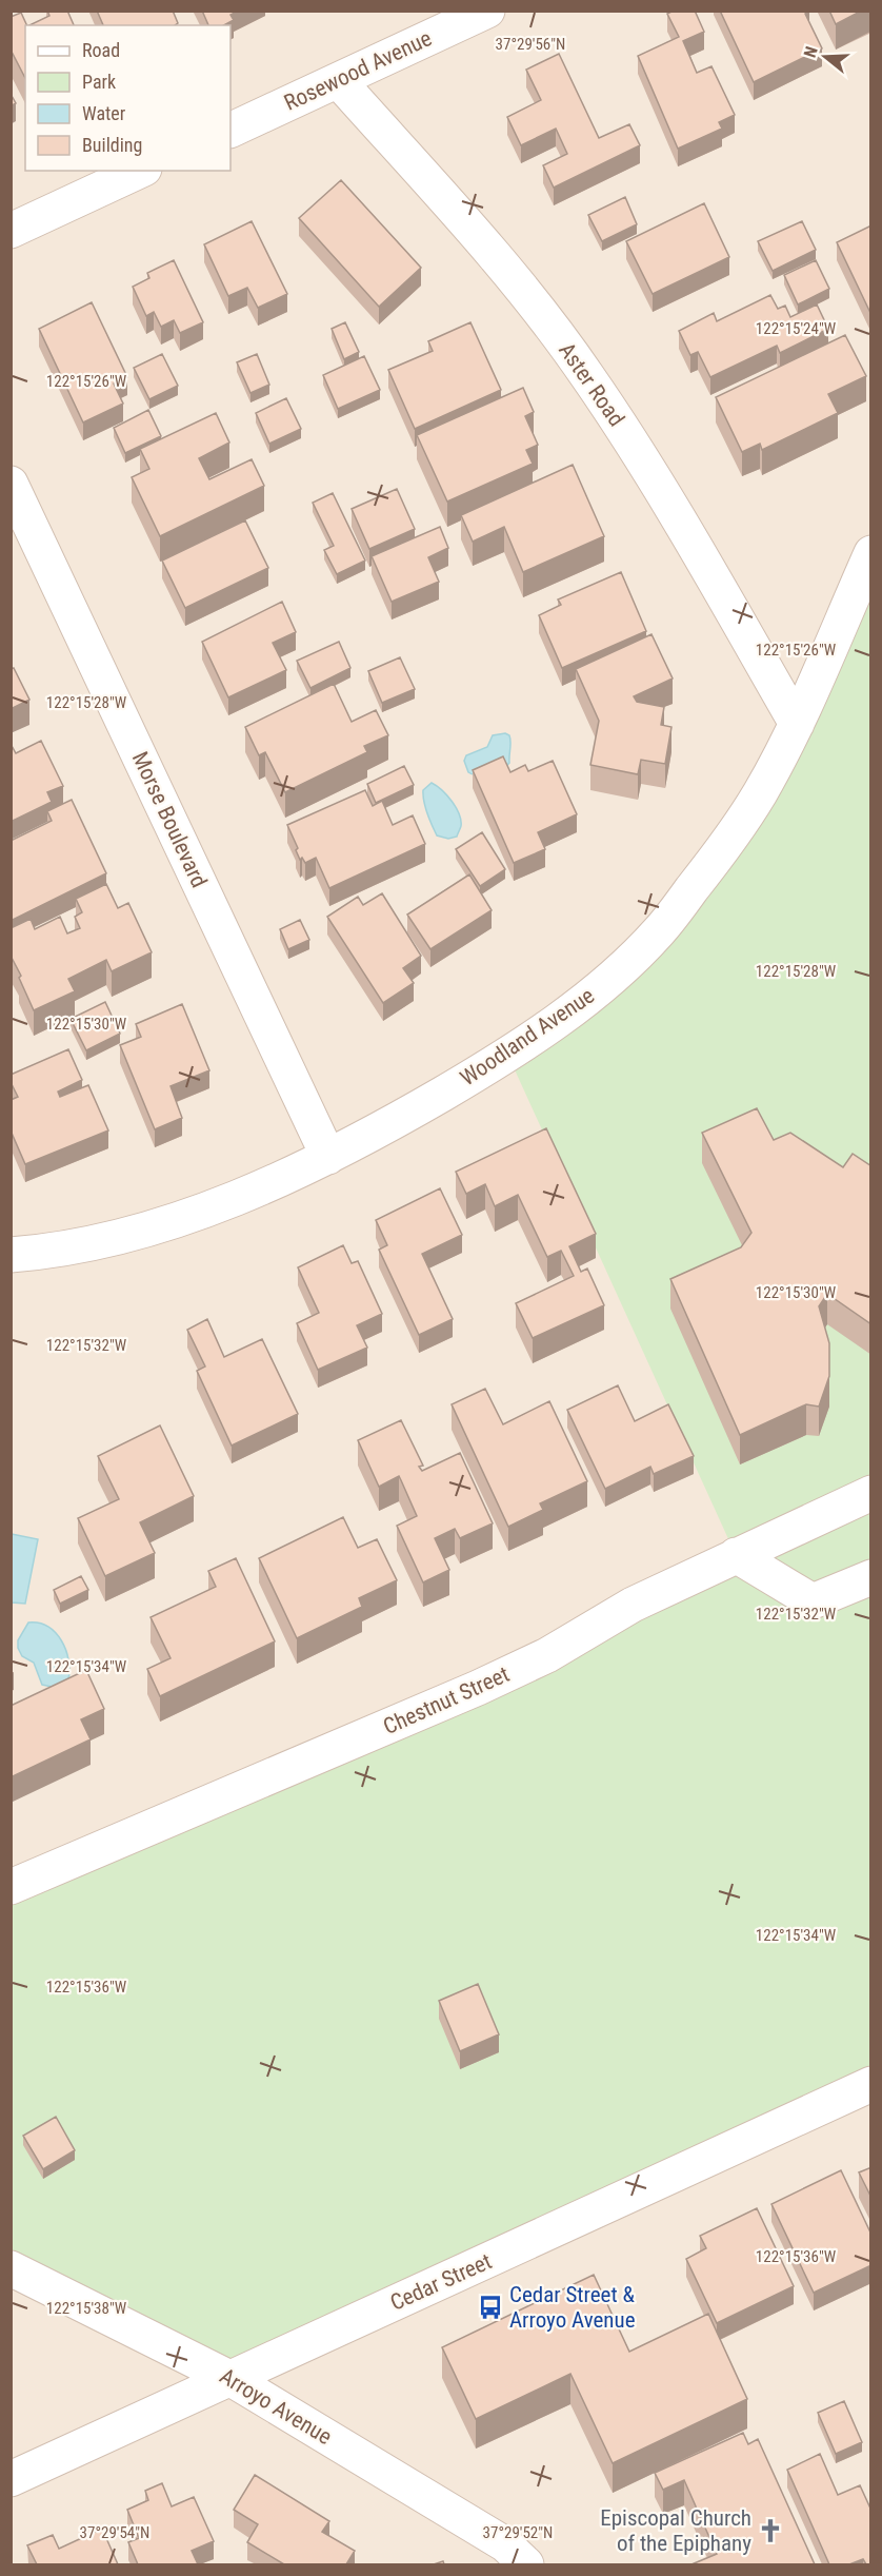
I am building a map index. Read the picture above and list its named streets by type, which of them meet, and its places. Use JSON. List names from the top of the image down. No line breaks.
{"streets":{"street":["Rosewood Avenue","Aster Road","Morse Boulevard","Woodland Avenue","Chestnut Street","Cedar Street","Arroyo Avenue"]},"crossings":[["Rosewood Avenue","Aster Road"],["Aster Road","Woodland Avenue"],["Morse Boulevard","Woodland Avenue"],["Cedar Street","Arroyo Avenue"]],"places":{"bus stop":["Cedar Street & Arroyo Avenue"],"church":["Episcopal Church of the Epiphany"]},"legend":["Road","Park","Water","Building"],"north":"left","coordinates":["37°29'56\"N","122°15'24\"W","122°15'26\"W","122°15'28\"W","122°15'30\"W","122°15'32\"W","122°15'34\"W","122°15'36\"W","122°15'38\"W","37°29'54\"N","37°29'52\"N"]}
